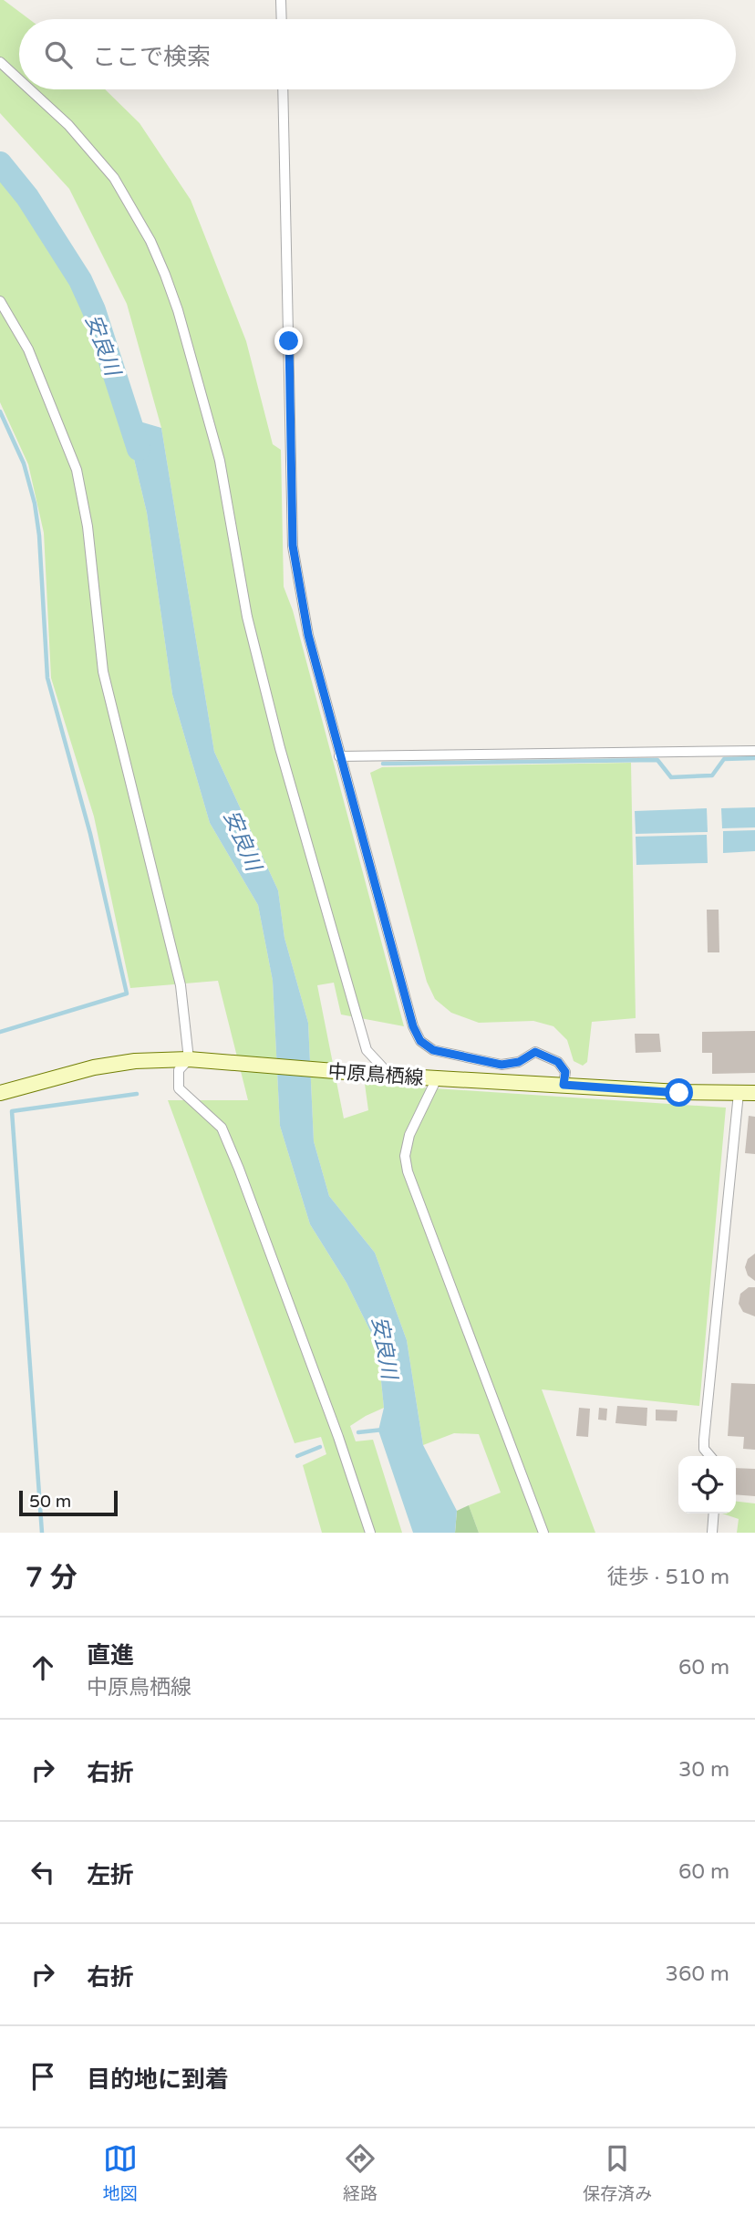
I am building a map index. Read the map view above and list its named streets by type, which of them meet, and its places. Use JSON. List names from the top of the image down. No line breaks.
{"streets":{"main road":["中原鳥栖線"]},"water":["安良川"],"scale_bar":"50 m","page":{"search":"ここで検索","scale":"50 m","heading":["7 分","徒歩 · 510 m"],"list":[["直進","中原鳥栖線","60 m"],["右折","30 m"],["左折","60 m"],["右折","360 m"],"目的地に到着"],"nav":["地図","経路","保存済み"]}}
